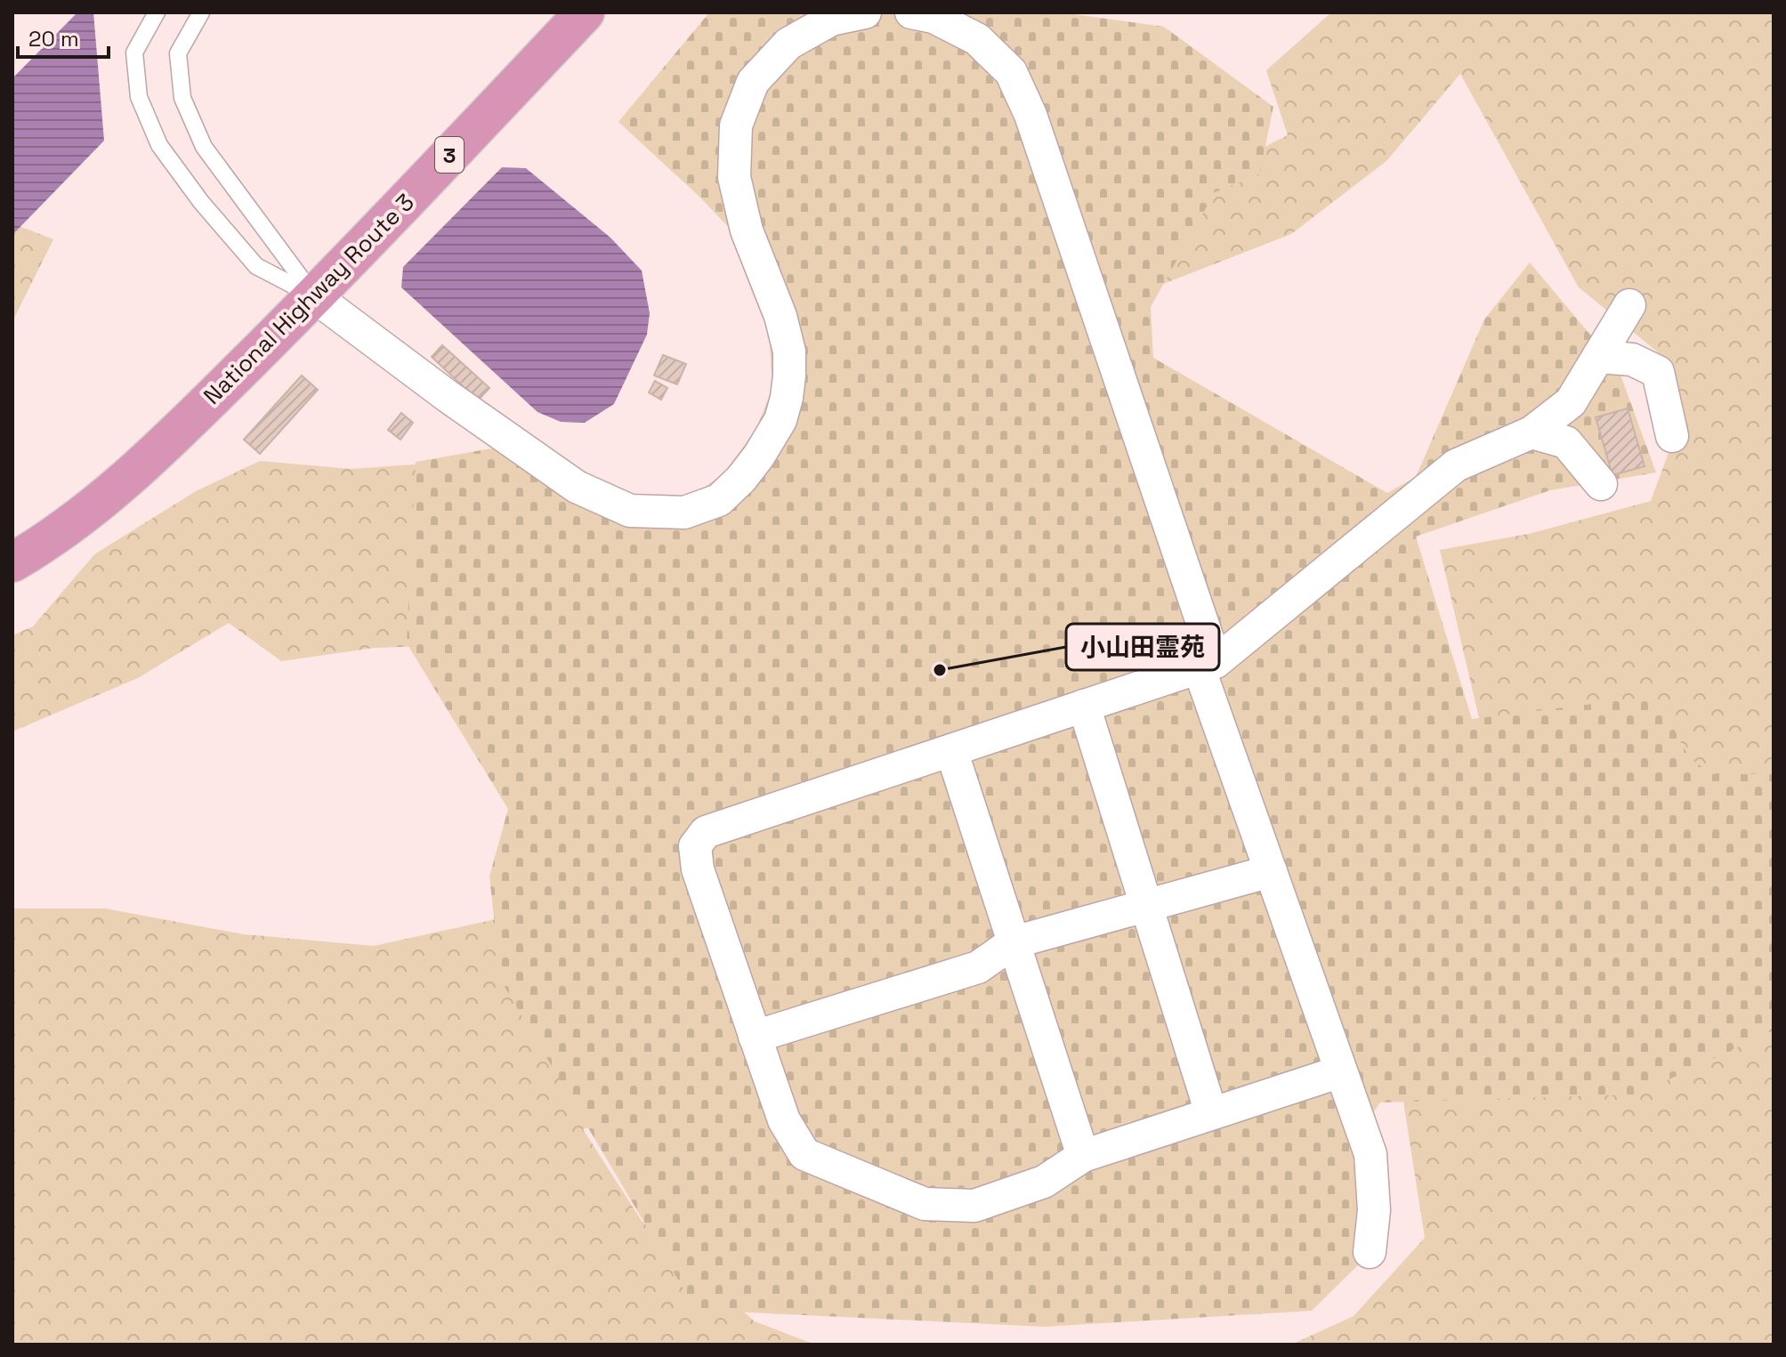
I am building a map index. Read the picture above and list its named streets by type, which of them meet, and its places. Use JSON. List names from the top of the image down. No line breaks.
{"streets":{"highway":["3","National Highway Route 3"]},"places":["小山田霊苑"],"scale_bar":"20 m"}
